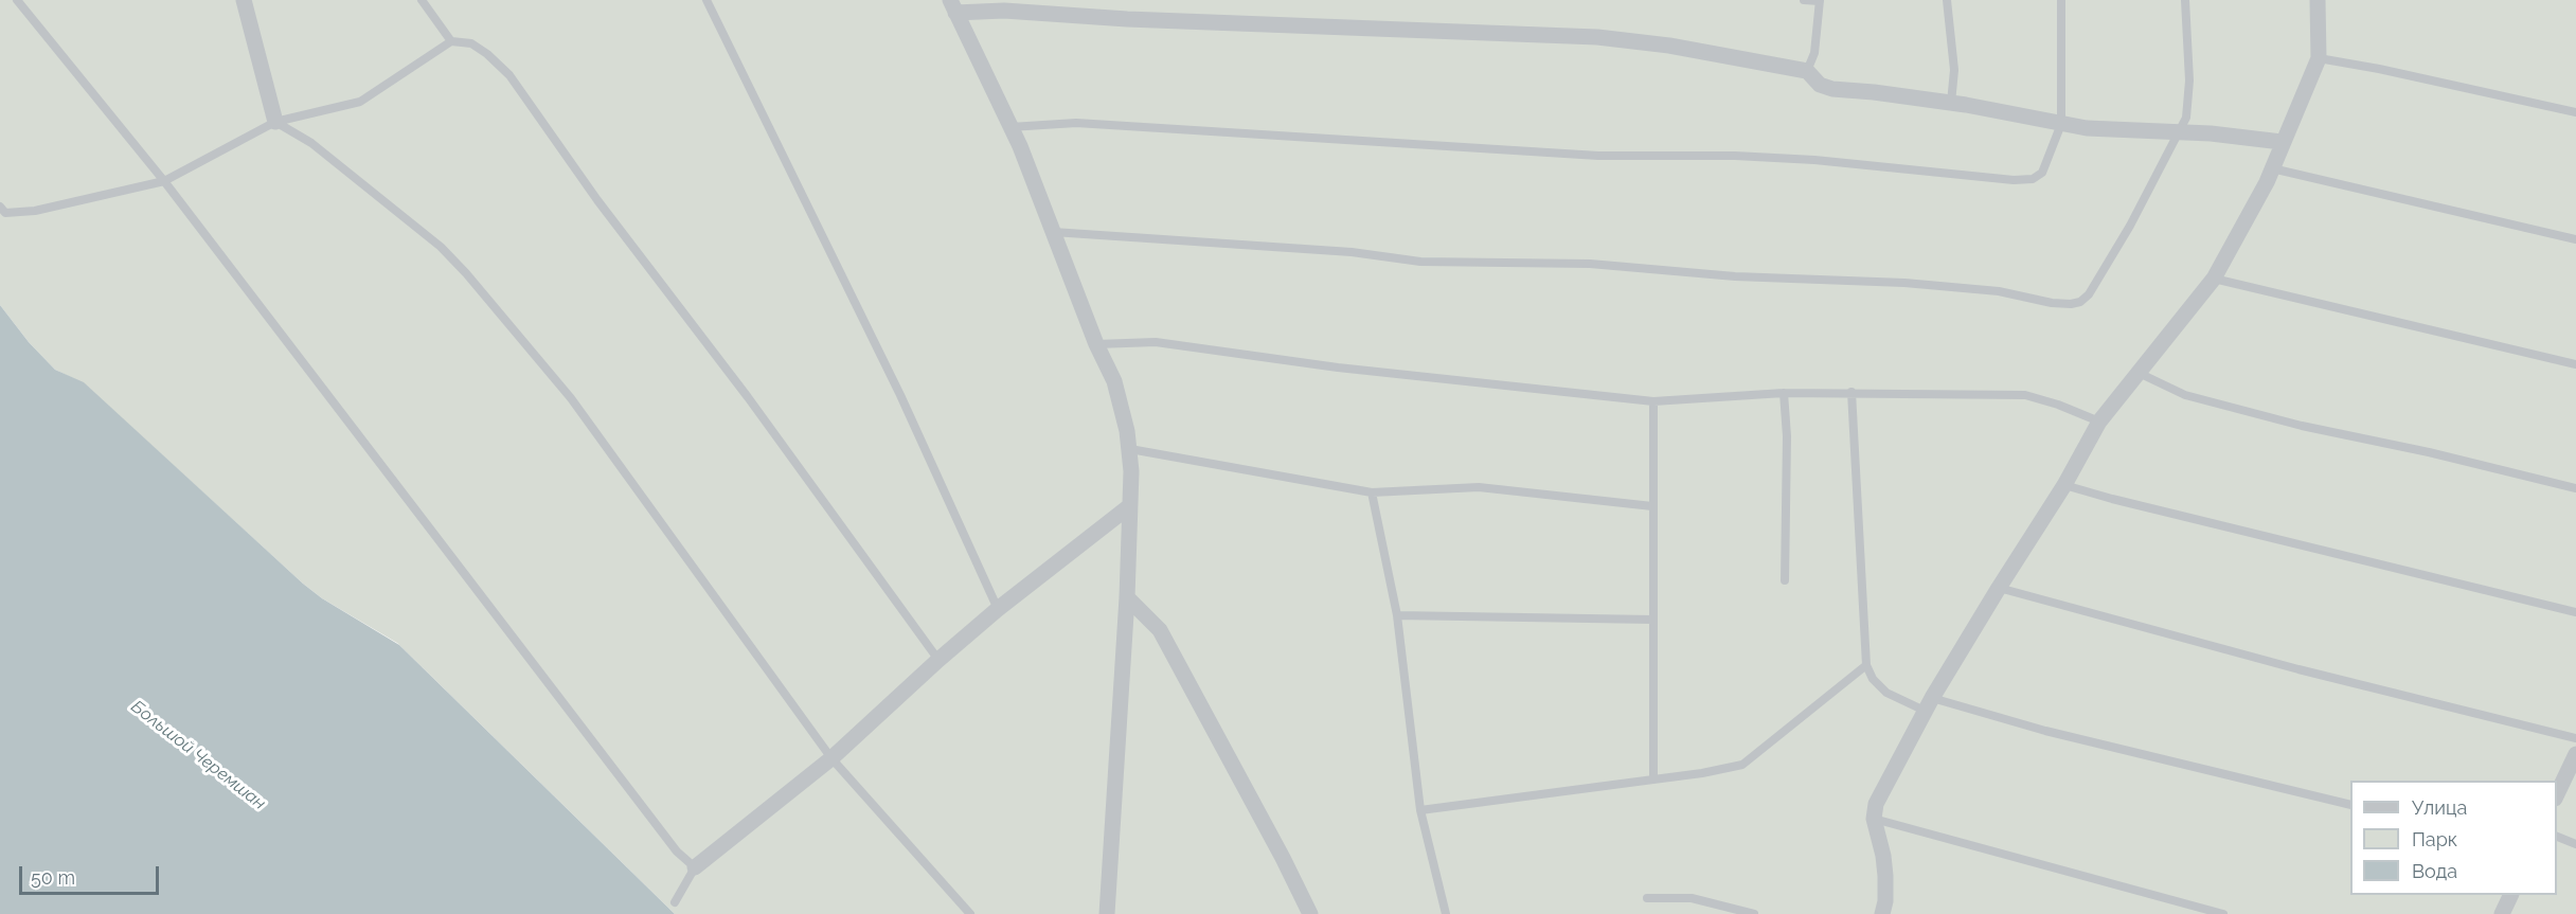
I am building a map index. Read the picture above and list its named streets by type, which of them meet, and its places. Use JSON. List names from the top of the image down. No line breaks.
{"water":["Большой Черемшан"],"legend":["Улица","Парк","Вода"],"scale_bar":"50 m"}
